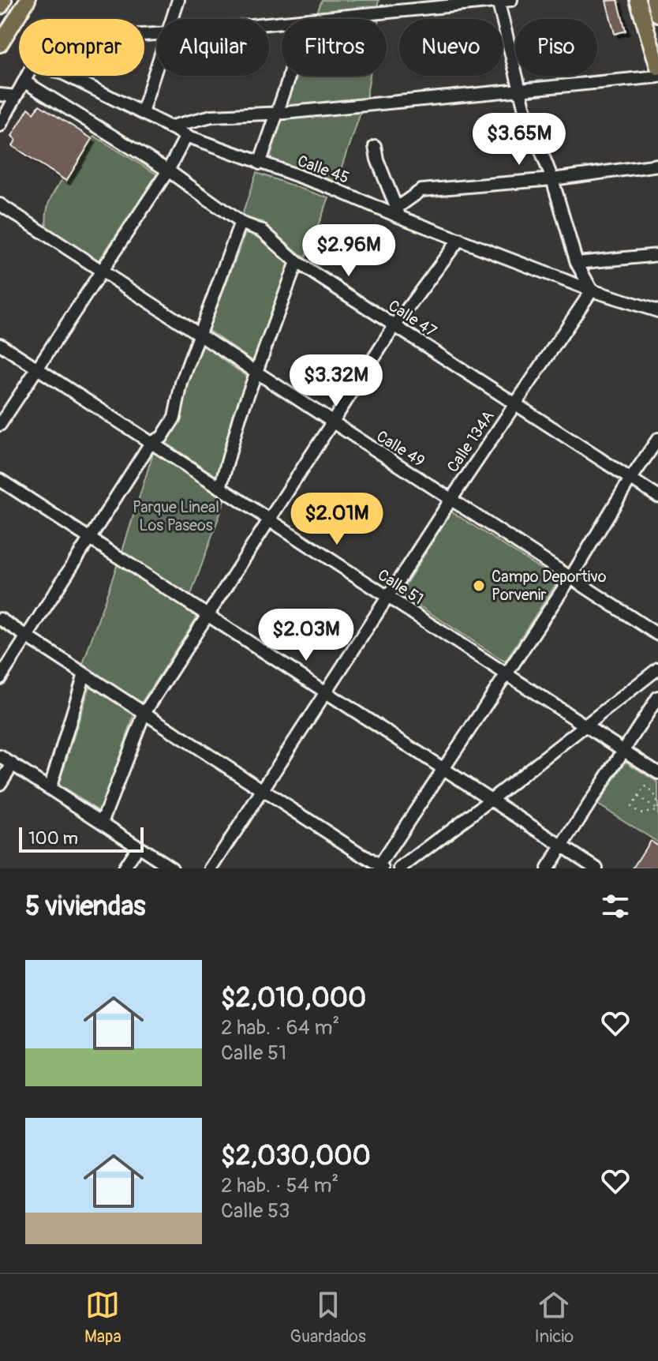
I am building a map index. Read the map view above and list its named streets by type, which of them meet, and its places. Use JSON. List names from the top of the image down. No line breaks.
{"streets":{"street":["Calle 45","Calle 47","Calle 134A","Calle 49","Calle 51"]},"crossings":[["Calle 45","Calle 134A"],["Calle 47","Calle 134A"],["Calle 134A","Calle 49"],["Calle 134A","Calle 51"]],"parks":["Parque Lineal Los Paseos"],"places":["Campo Deportivo Porvenir"],"scale_bar":"100 m","page":{"chip":["Comprar","Alquilar","Filtros","Nuevo","Piso"],"price":["$3.65M","$2.96M","$3.32M","$2.01M","$2.03M"],"scale":"100 m","heading":"5 viviendas","list":[{"name":"$2,010,000","note":"2 hab. · 64 m² · Calle 51"},{"name":"$2,030,000","note":"2 hab. · 54 m² · Calle 53"}],"tabs":["Mapa","Guardados","Inicio"]}}
